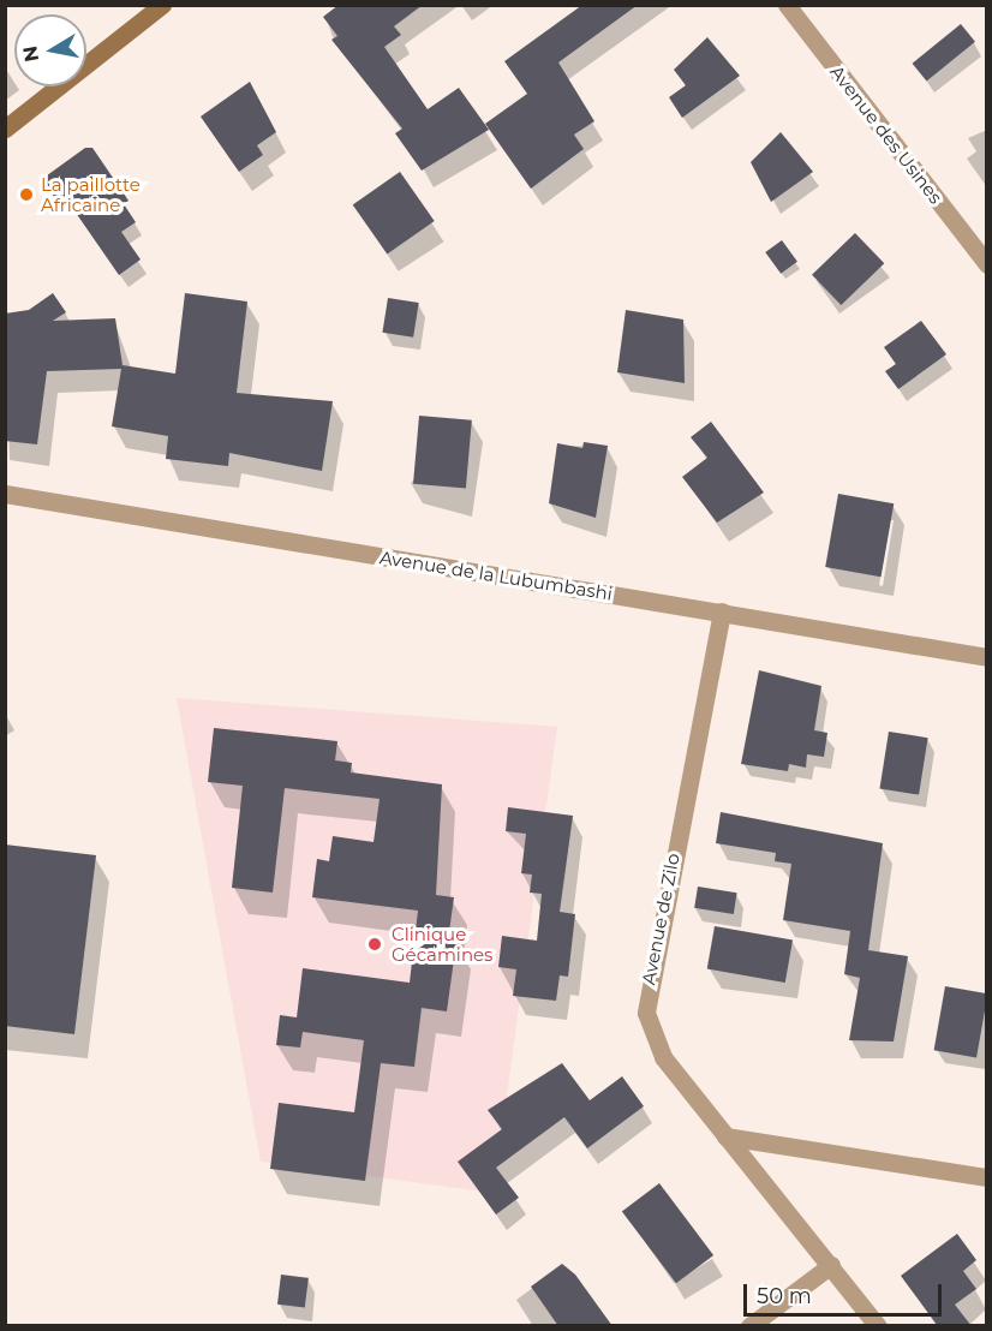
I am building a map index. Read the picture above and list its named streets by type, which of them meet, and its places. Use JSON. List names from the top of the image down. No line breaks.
{"streets":{"street":["Avenue des Usines","Avenue de la Lubumbashi","Avenue de Zilo"]},"crossings":[["Avenue de la Lubumbashi","Avenue de Zilo"]],"places":["La paillotte Africaine","Clinique Gécamines"],"scale_bar":"50 m","north":"left"}
